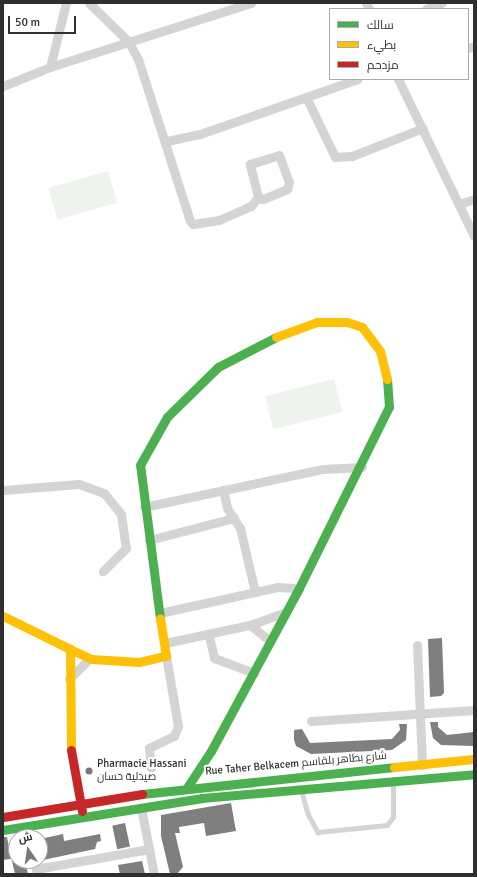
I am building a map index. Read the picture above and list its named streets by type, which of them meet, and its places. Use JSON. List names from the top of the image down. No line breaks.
{"streets":{"street":["Rue Taher Belkacem شارع بطاهر بلقاسم"]},"places":["Pharmacie Hassani صيدلية حسان"],"legend":["سالك","بطيء","مزدحم"],"scale_bar":"50 m","north":"top"}
